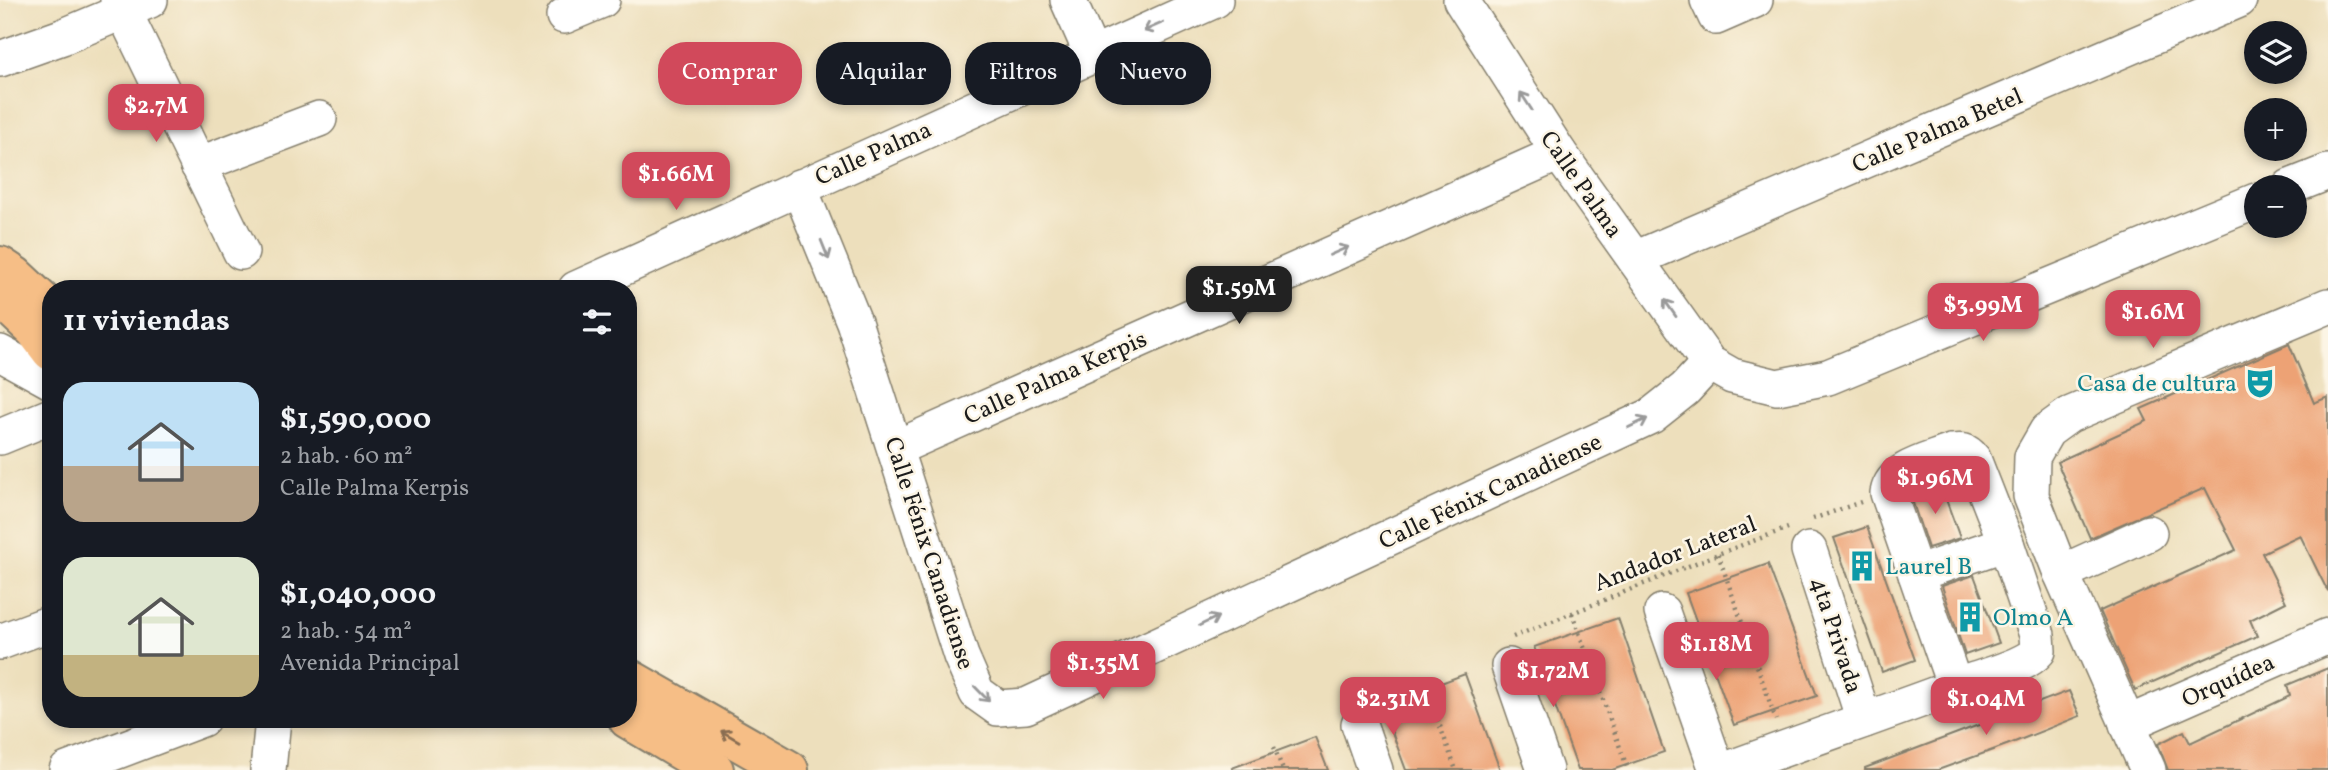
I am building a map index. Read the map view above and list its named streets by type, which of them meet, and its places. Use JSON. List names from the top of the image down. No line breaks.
{"streets":{"street":["Calle Palma Betel","Calle Palma","Calle Palma Kerpis","Calle Fénix Canadiense","4ta Privada","Orquídea"],"path":["Andador Lateral"]},"crossings":[["Calle Palma Betel","Calle Palma"],["Calle Palma","Calle Palma Kerpis"],["Calle Palma","Calle Fénix Canadiense"],["Calle Palma Kerpis","Calle Fénix Canadiense"],["Andador Lateral","4ta Privada"]],"one_way":["Calle Palma","Calle Palma Kerpis"],"places":{"theatre":["Casa de cultura"],"building":["Laurel B","Olmo A"]},"page":{"map_buttons":["+","−"],"chip":["Comprar","Alquilar","Filtros","Nuevo"],"price":["$2.7M","$1.66M","$1.59M","$3.99M","$1.6M","$1.96M","$1.18M","$1.35M","$1.72M","$2.31M","$1.04M"],"heading":"11 viviendas","list":[{"name":"$1,590,000","note":"2 hab. · 60 m² · Calle Palma Kerpis"},{"name":"$1,040,000","note":"2 hab. · 54 m² · Avenida Principal"}]}}
